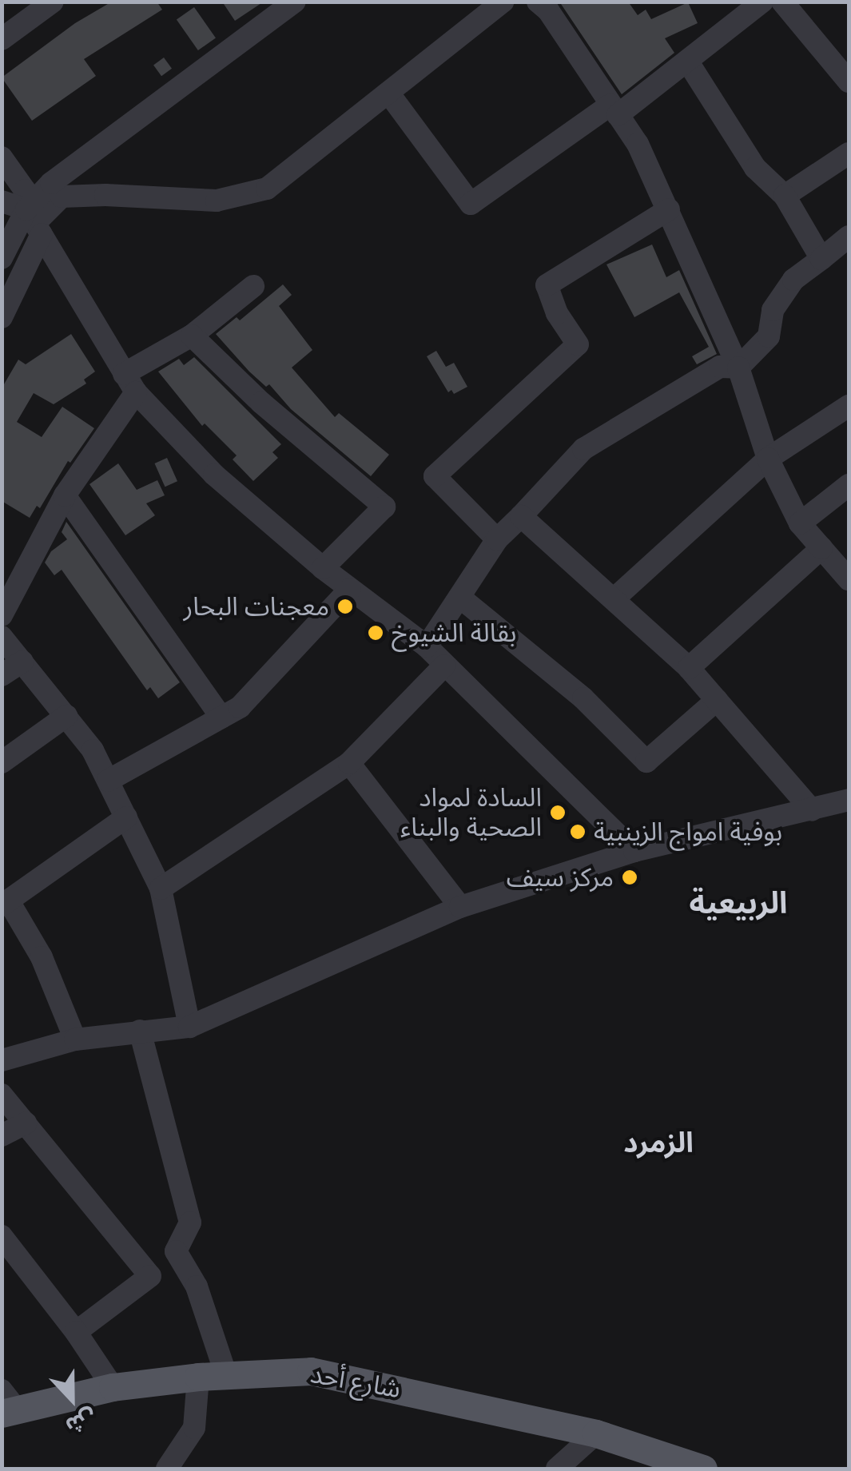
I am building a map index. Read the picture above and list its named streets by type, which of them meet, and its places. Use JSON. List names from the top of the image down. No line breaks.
{"streets":{"main road":["شارع أحد"]},"districts":["الربيعية","الزمرد"],"places":["معجنات البحار","بقالة الشيوخ","السادة لمواد الصحية والبناء","بوفية امواج الزينبية","مركز سيف"],"north":"bottom"}
